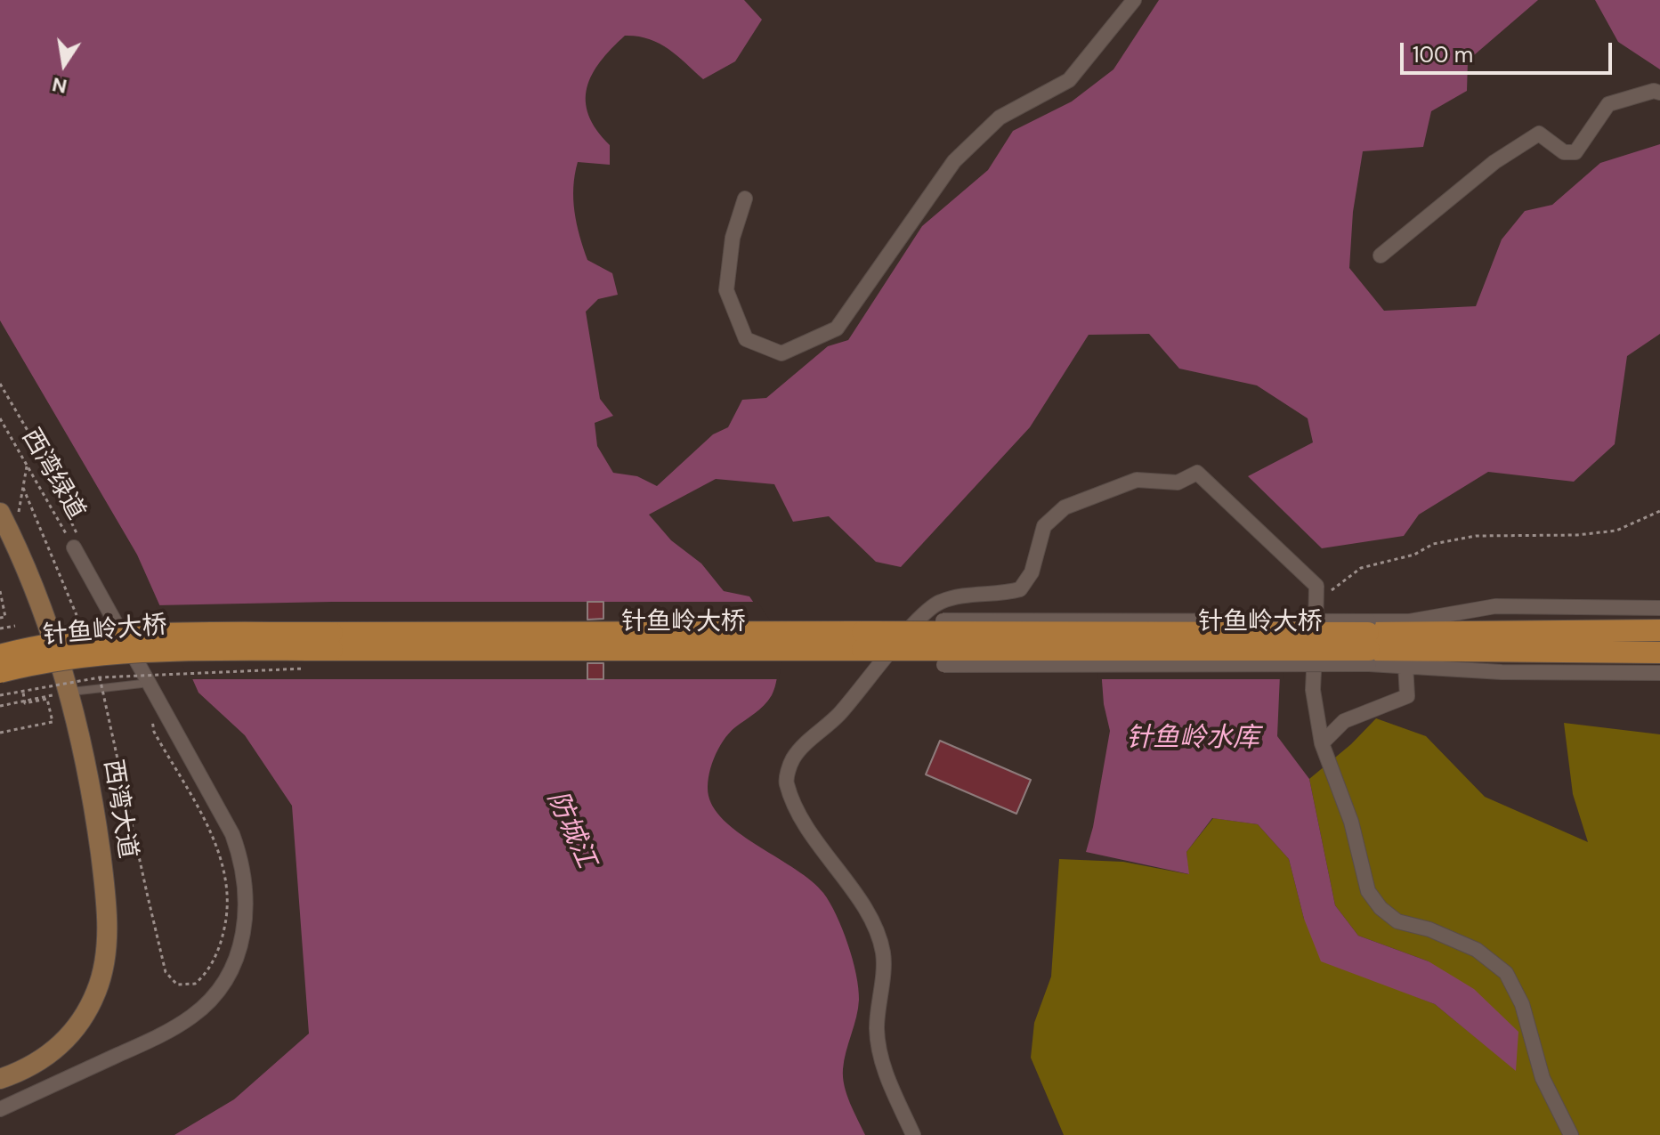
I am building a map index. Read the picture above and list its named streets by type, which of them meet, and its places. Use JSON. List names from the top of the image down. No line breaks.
{"streets":{"main road":["针鱼岭大桥","西湾大道"],"path":["西湾绿道"]},"water":["针鱼岭水库","防城江"],"scale_bar":"100 m","north":"bottom"}
